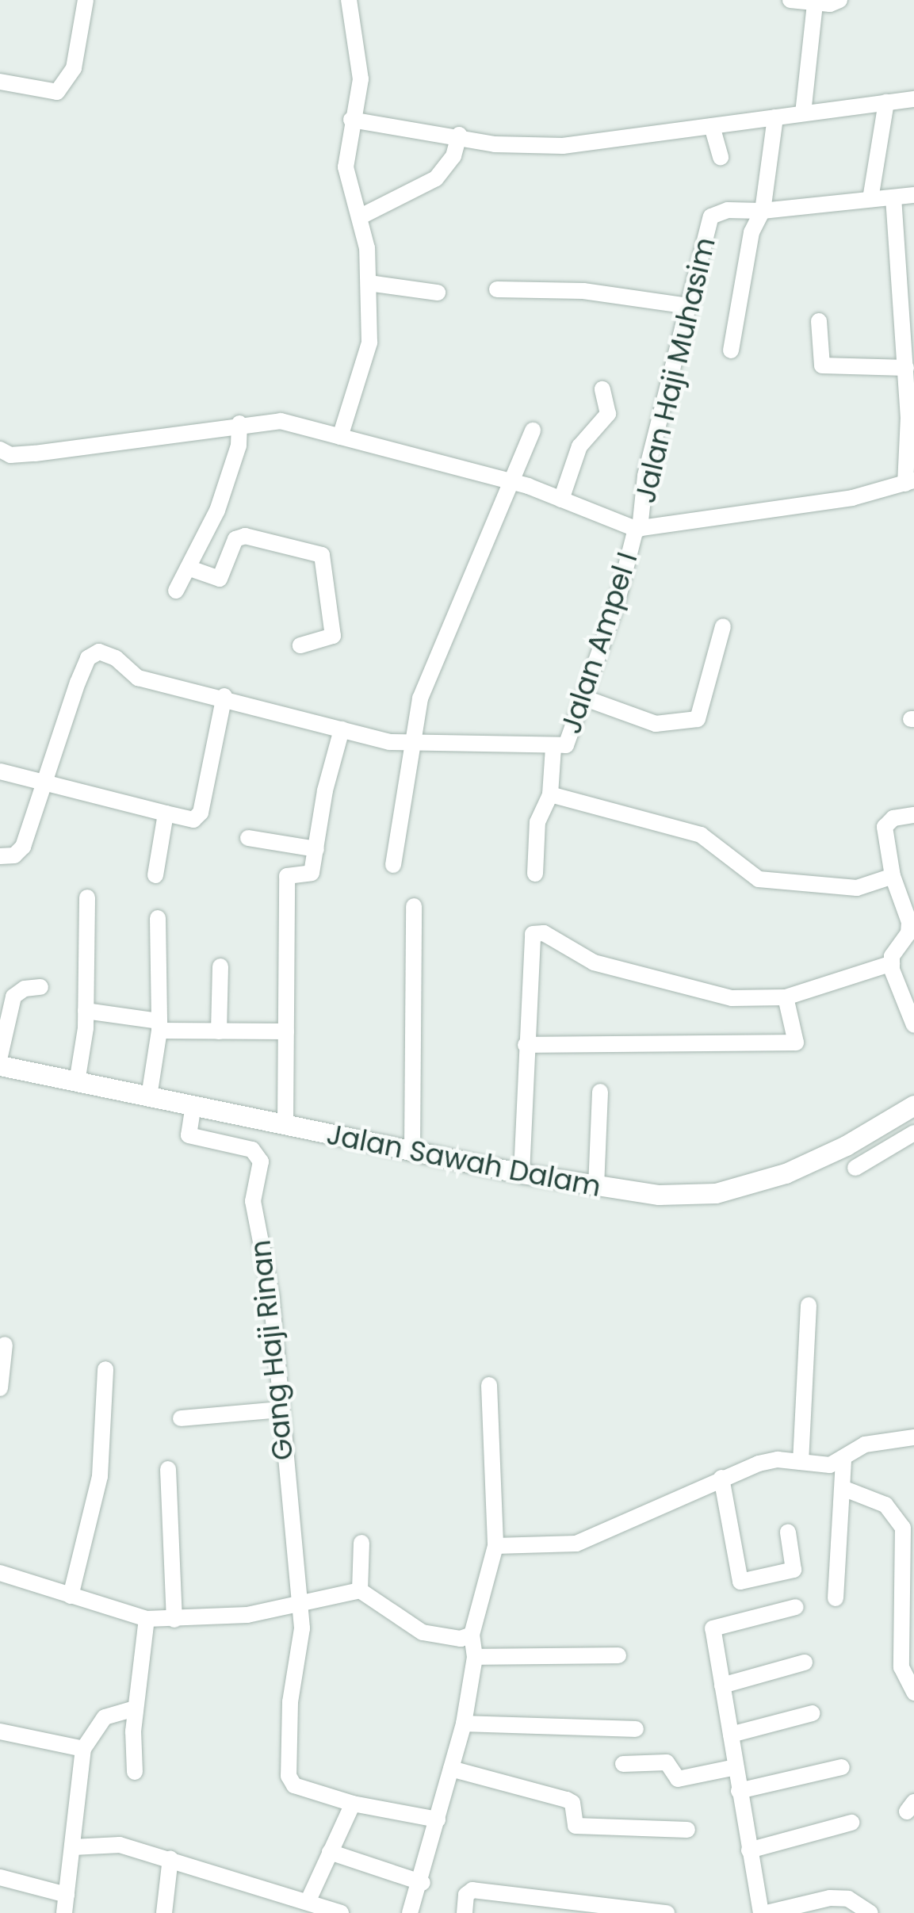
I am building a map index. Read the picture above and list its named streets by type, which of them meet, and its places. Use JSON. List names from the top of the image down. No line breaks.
{"streets":{"street":["Jalan Haji Muhasim","Jalan Ampel I","Jalan Sawah Dalam","Gang Haji Rinan"]},"crossings":[["Jalan Haji Muhasim","Jalan Ampel I"],["Jalan Sawah Dalam","Gang Haji Rinan"]]}
